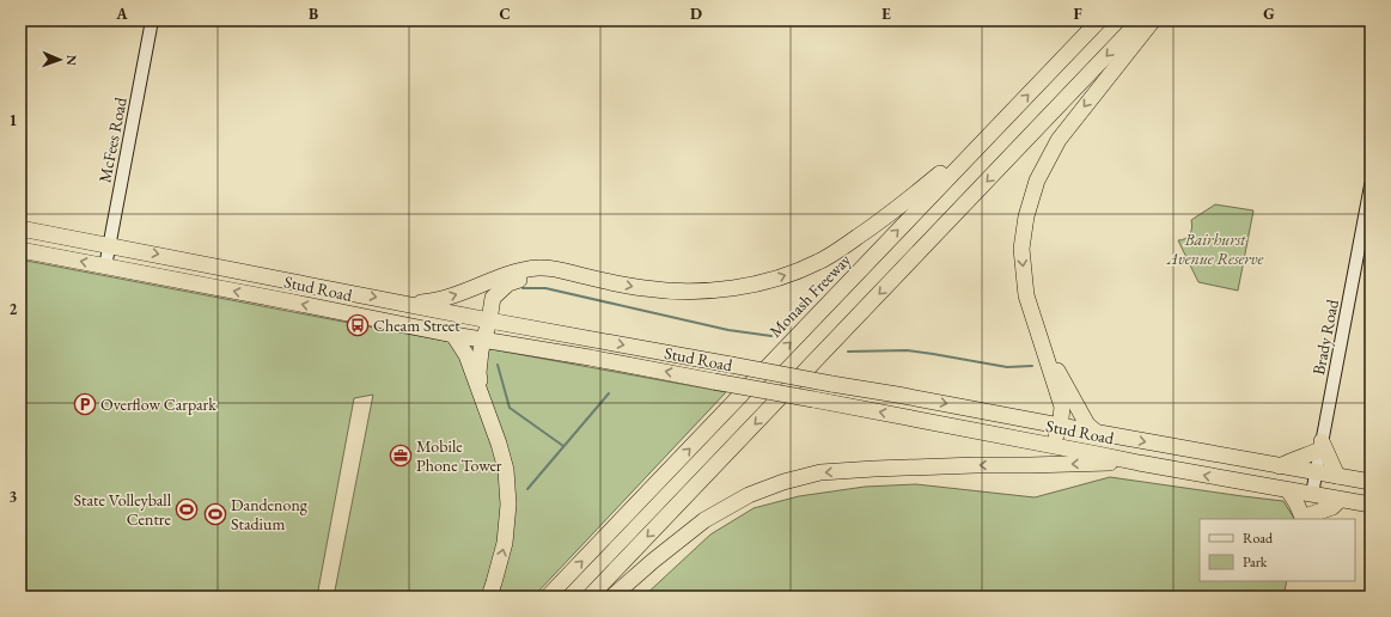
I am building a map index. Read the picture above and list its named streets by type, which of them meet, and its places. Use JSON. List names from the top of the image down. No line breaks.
{"streets":{"highway":["Stud Road","Monash Freeway"],"main road":["McFees Road","Brady Road"]},"crossings":[["McFees Road","Stud Road"],["Stud Road","Brady Road"]],"parks":["Bairhurst Avenue Reserve"],"places":{"bus stop":["Cheam Street"],"parking":["Overflow Carpark"],"office":["Mobile Phone Tower"],"sports":["State Volleyball Centre","Dandenong Stadium"]},"legend":["Road","Park"],"north":"right","grid":{"columns":["A","B","C","D","E","F","G"],"rows":["1","2","3"]}}
